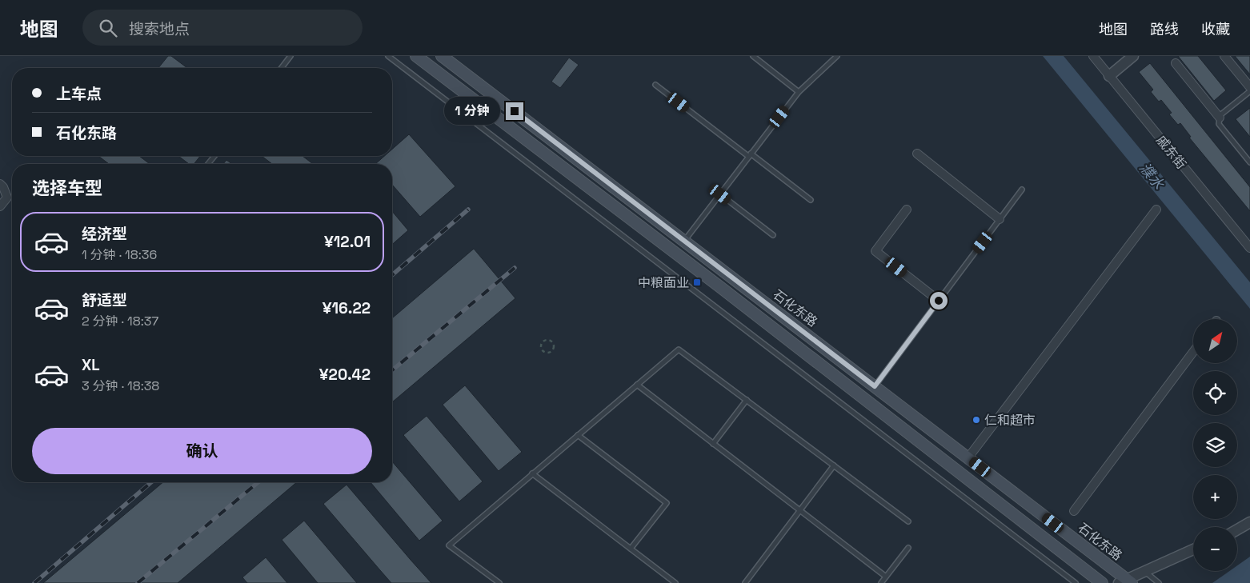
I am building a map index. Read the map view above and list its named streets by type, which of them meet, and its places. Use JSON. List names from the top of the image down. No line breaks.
{"streets":{"main road":["石化东路"],"street":["戚东街"]},"water":["濮水"],"places":{"transit":["中粮面业"],"other":["仁和超市"]},"north":"top right","page":{"header":"地图","search":"搜索地点","nav":["地图","路线","收藏"],"banner":["上车点","石化东路"],"bubble":"1 分钟","heading":"选择车型","list":[{"name":"经济型","note":"1 分钟 · 18:36","value":"¥12.01"},{"name":"舒适型","note":"2 分钟 · 18:37","value":"¥16.22"},{"name":"XL","note":"3 分钟 · 18:38","value":"¥20.42"}],"map_buttons":["+","−"],"buttons":"确认"}}
